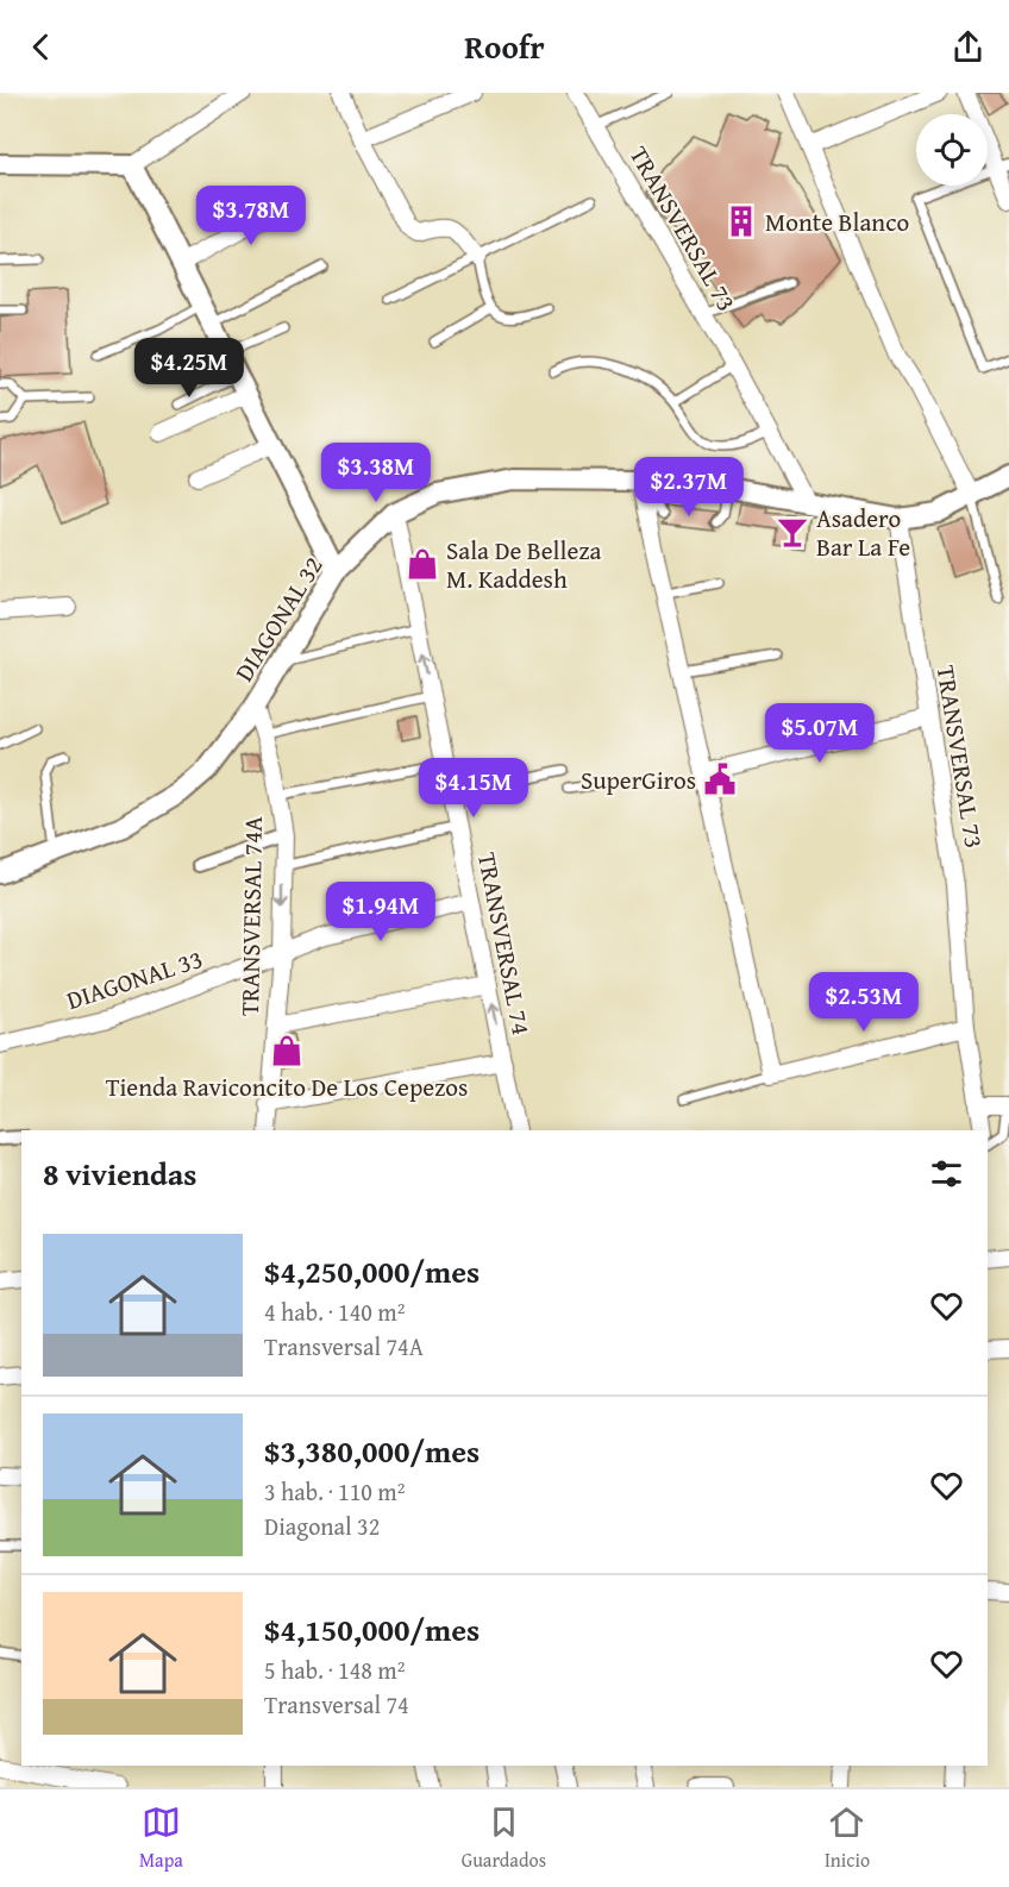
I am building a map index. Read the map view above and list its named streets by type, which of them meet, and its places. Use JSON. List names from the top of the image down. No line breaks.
{"streets":{"street":["TRANSVERSAL 73","DIAGONAL 32","TRANSVERSAL 74A","TRANSVERSAL 74","DIAGONAL 33"]},"crossings":[["TRANSVERSAL 73","DIAGONAL 32"],["DIAGONAL 32","TRANSVERSAL 74A"],["DIAGONAL 32","TRANSVERSAL 74"],["TRANSVERSAL 74A","DIAGONAL 33"],["TRANSVERSAL 74","DIAGONAL 33"]],"places":{"building":["Monte Blanco"],"bar":["Asadero Bar La Fe"],"shop":["Sala De Belleza M. Kaddesh","Tienda Raviconcito De Los Cepezos"],"public building":["SuperGiros"]},"page":{"header":"Roofr","price":["$3.78M","$4.25M","$3.38M","$2.37M","$5.07M","$4.15M","$1.94M","$2.53M"],"heading":"8 viviendas","list":[{"name":"$4,250,000/mes","note":"4 hab. · 140 m² · Transversal 74A"},{"name":"$3,380,000/mes","note":"3 hab. · 110 m² · Diagonal 32"},{"name":"$4,150,000/mes","note":"5 hab. · 148 m² · Transversal 74"}],"tabs":["Mapa","Guardados","Inicio"]}}
